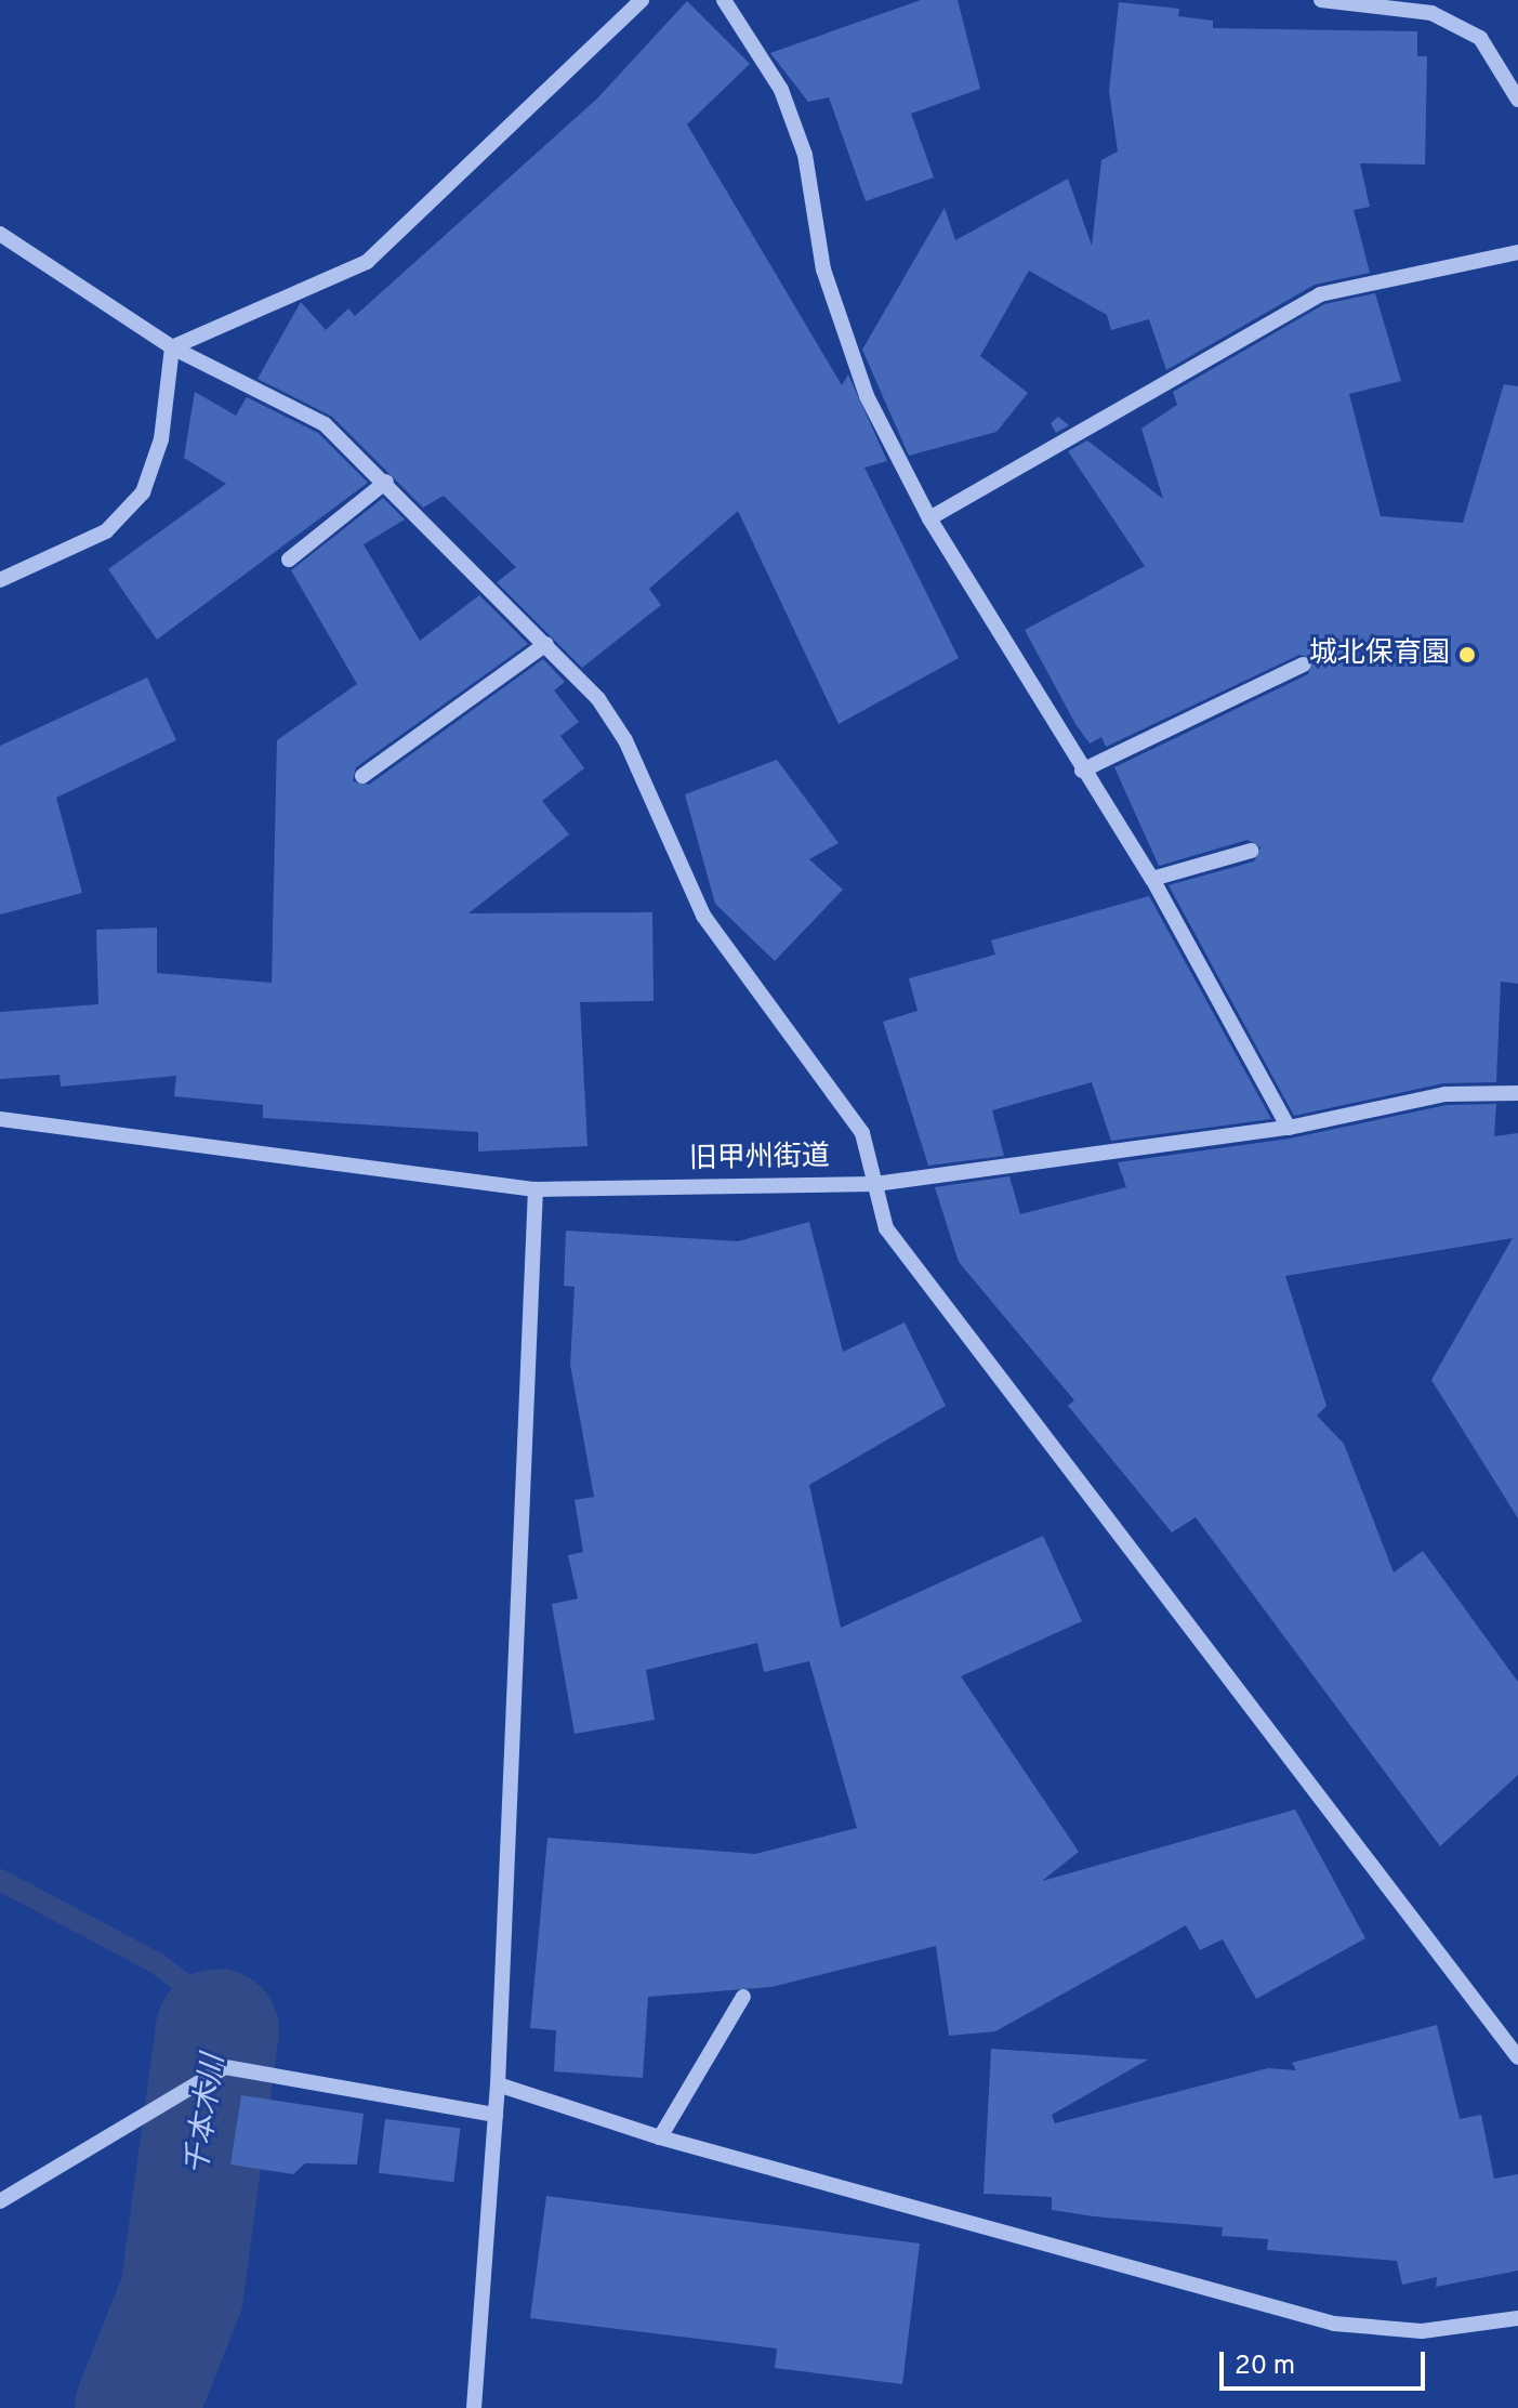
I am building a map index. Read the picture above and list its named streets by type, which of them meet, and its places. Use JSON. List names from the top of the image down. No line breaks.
{"streets":{"street":["旧甲州街道"]},"water":["千本木川"],"places":["城北保育園"],"scale_bar":"20 m"}
